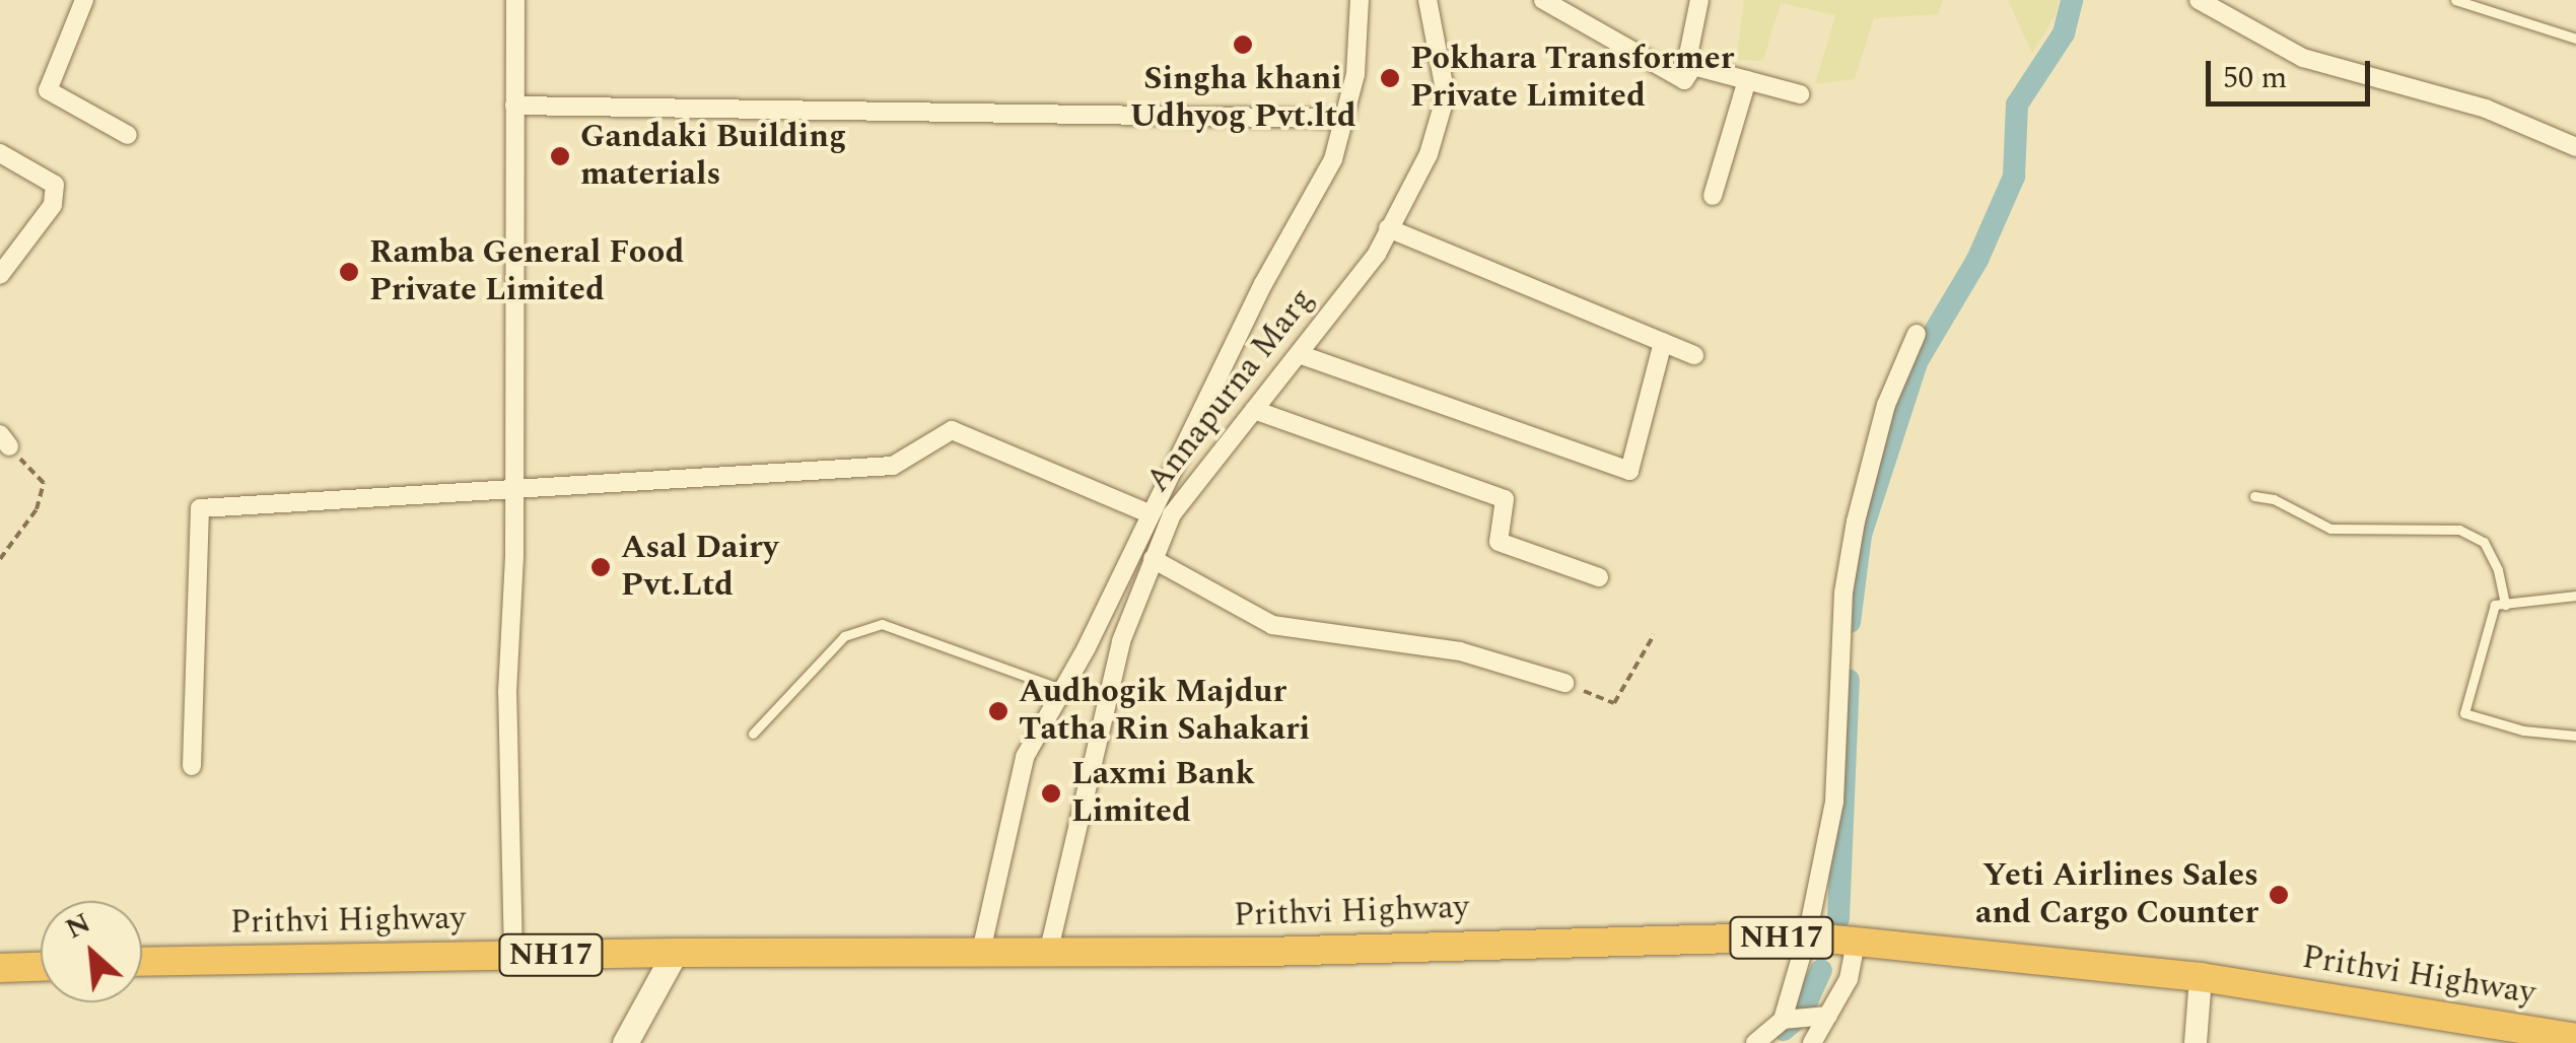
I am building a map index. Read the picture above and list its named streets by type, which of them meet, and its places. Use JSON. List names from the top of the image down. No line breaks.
{"streets":{"highway":["Prithvi Highway","NH17"],"street":["Annapurna Marg"]},"crossings":[["Annapurna Marg","Prithvi Highway"]],"places":["Singha khani Udhyog Pvt.ltd","Pokhara Transformer Private Limited","Gandaki Building materials","Ramba General Food Private Limited","Asal Dairy Pvt.Ltd","Audhogik Majdur Tatha Rin Sahakari","Laxmi Bank Limited","Yeti Airlines Sales and Cargo Counter"],"scale_bar":"50 m","north":"top left"}
